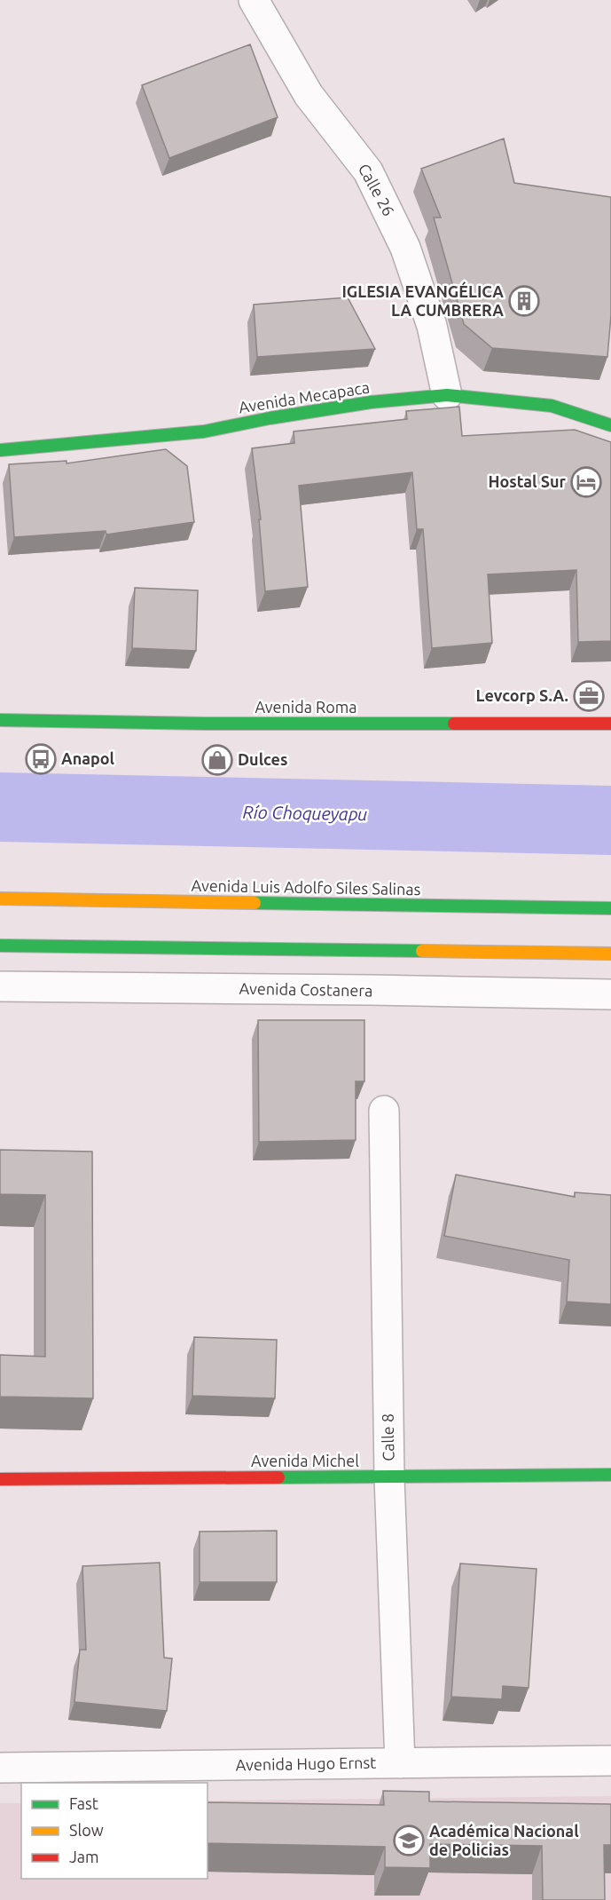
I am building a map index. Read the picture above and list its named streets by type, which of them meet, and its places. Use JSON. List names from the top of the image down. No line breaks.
{"streets":{"main road":["Avenida Mecapaca","Avenida Roma","Avenida Luis Adolfo Siles Salinas","Avenida Michel"],"street":["Calle 26","Avenida Costanera","Calle 8","Avenida Hugo Ernst"]},"crossings":[["Calle 26","Avenida Mecapaca"],["Calle 8","Avenida Michel"],["Calle 8","Avenida Hugo Ernst"]],"water":["Río Choqueyapu"],"places":{"building":["IGLESIA EVANGÉLICA LA CUMBRERA"],"hotel":["Hostal Sur"],"office":["Levcorp S.A."],"bus stop":["Anapol"],"shop":["Dulces"],"school or university":["Académica Nacional de Policias"]},"legend":["Fast","Slow","Jam"]}
